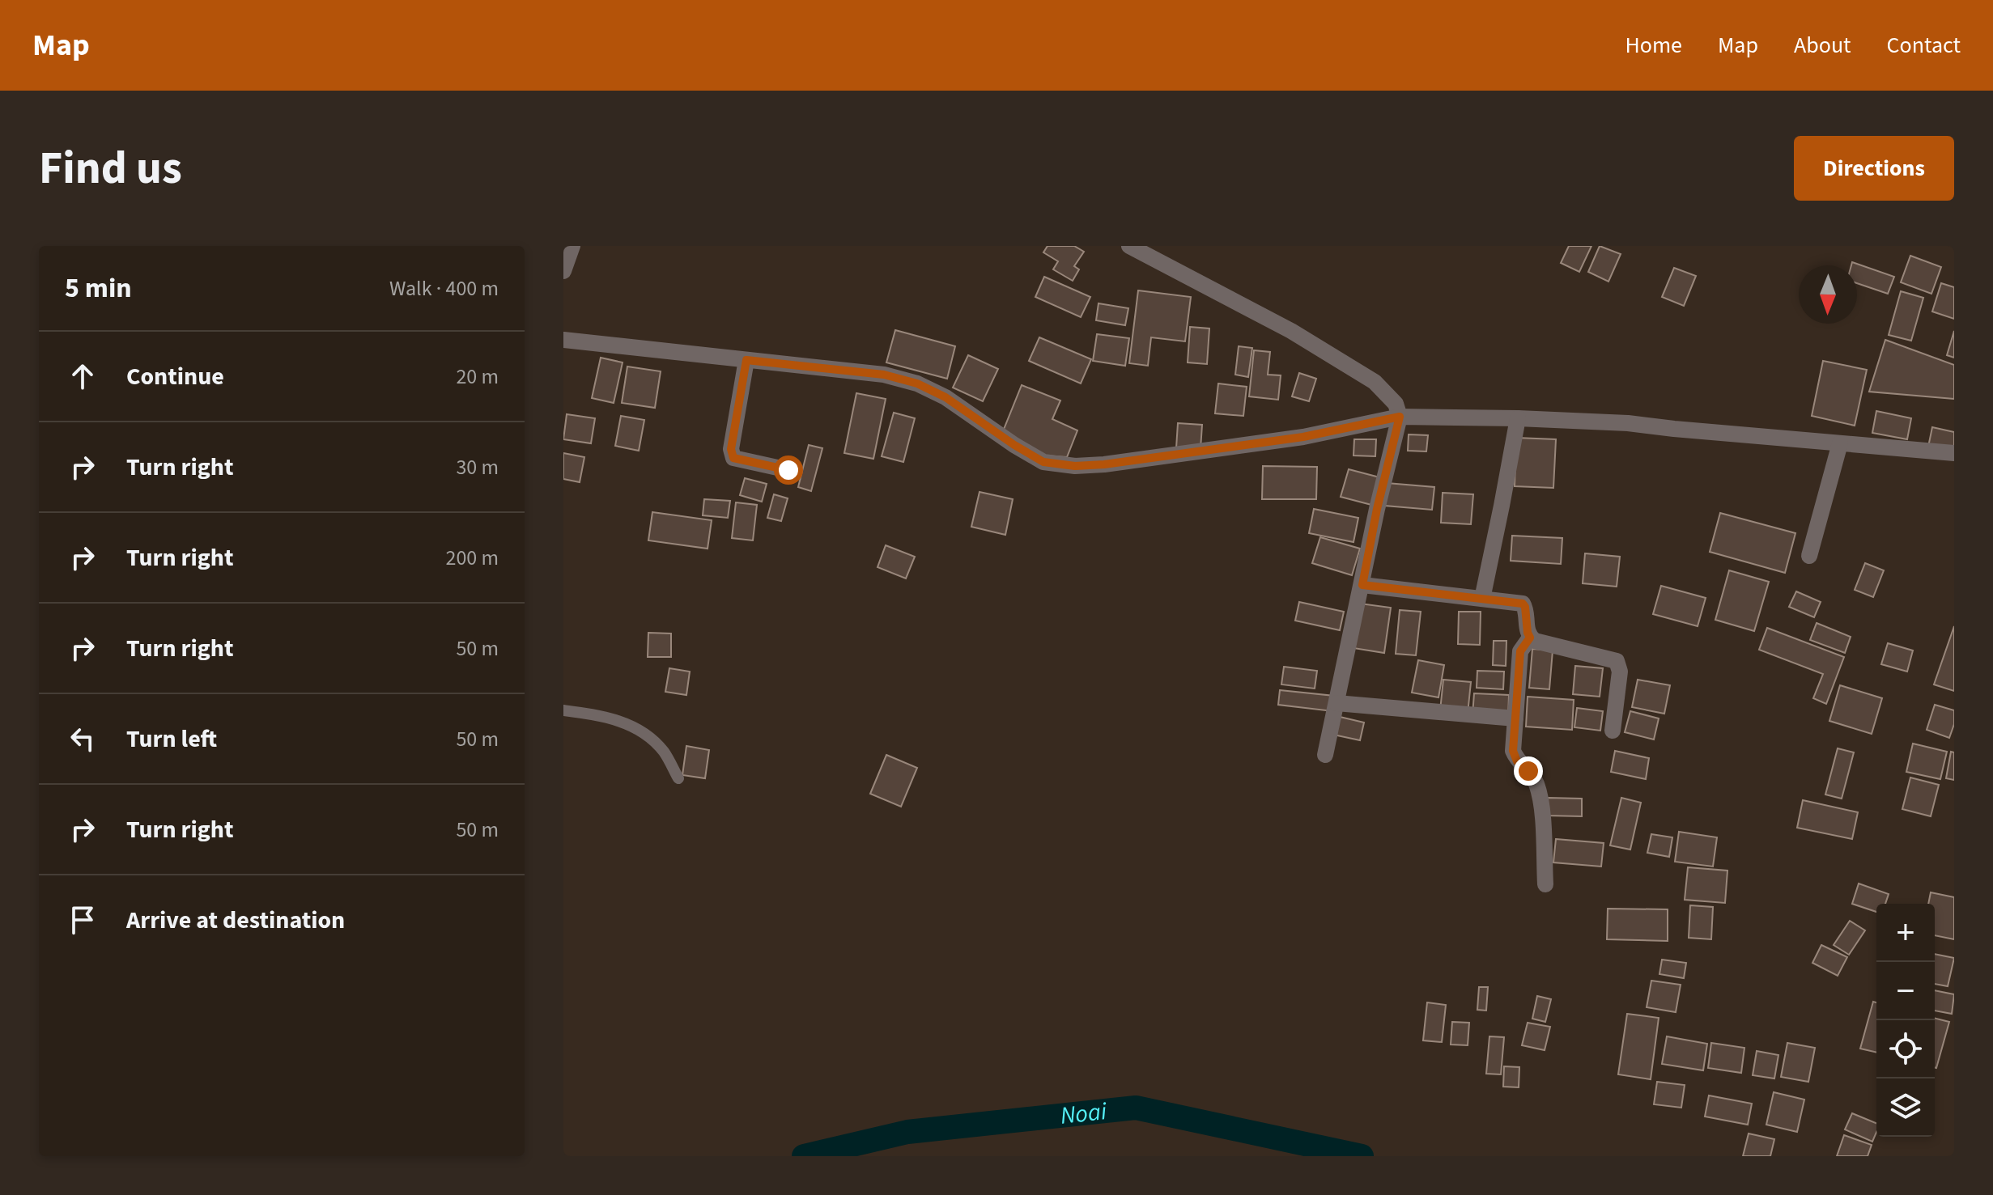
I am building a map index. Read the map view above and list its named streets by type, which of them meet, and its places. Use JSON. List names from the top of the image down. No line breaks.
{"water":["Noai"],"north":"bottom","page":{"header":"Map","nav":["Home","Map","About","Contact"],"buttons":"Directions","title":"Find us","heading":["5 min","Walk · 400 m"],"list":[["Continue","20 m"],["Turn right","30 m"],["Turn right","200 m"],["Turn right","50 m"],["Turn left","50 m"],["Turn right","50 m"],"Arrive at destination"],"map_buttons":["+","−"]}}
